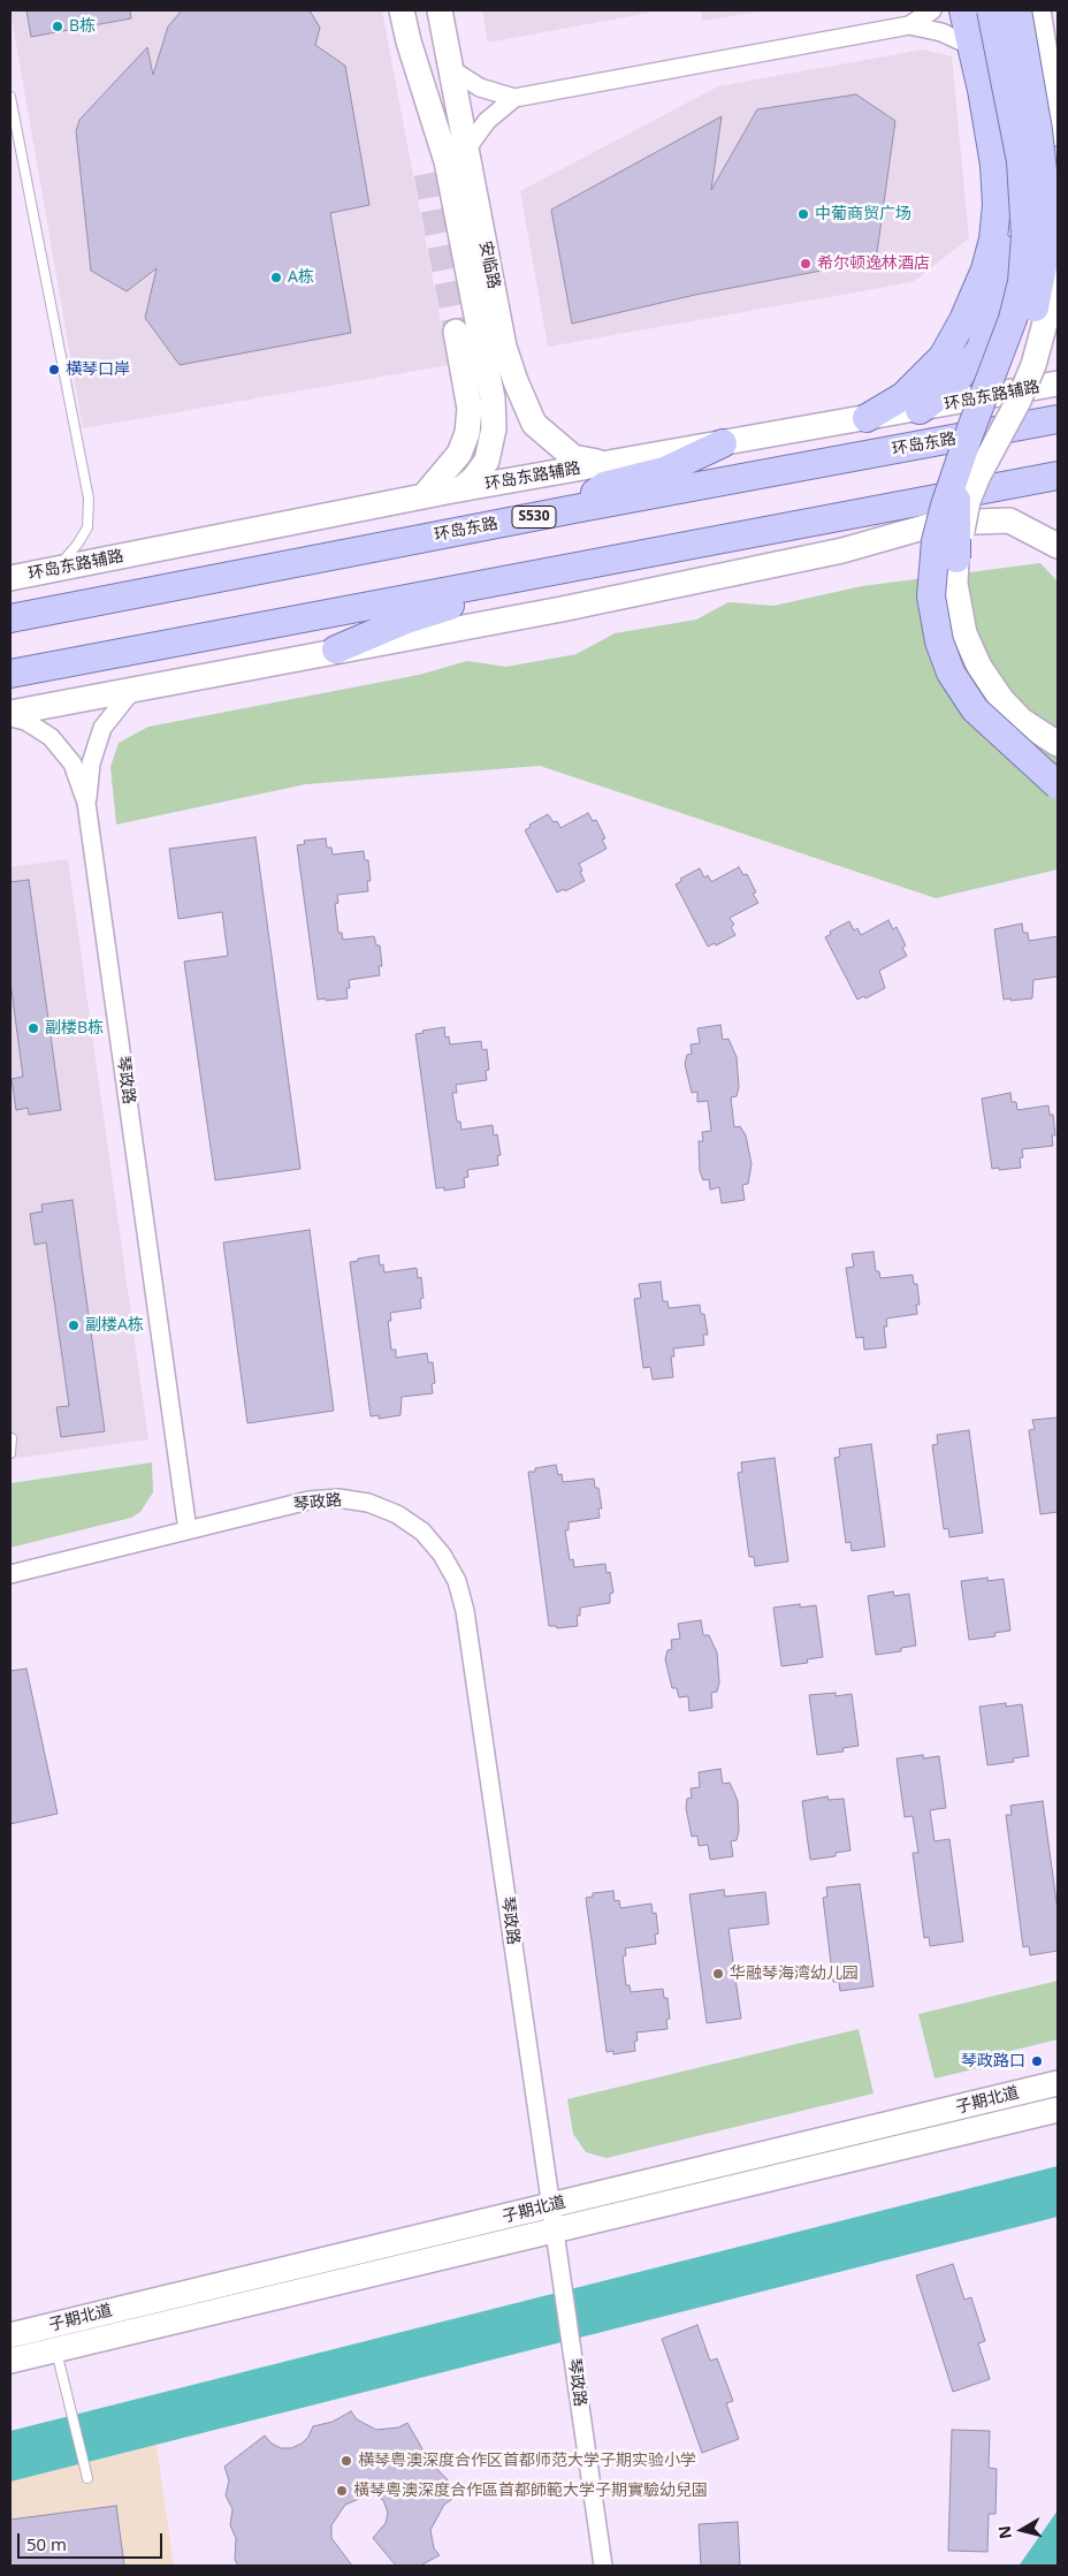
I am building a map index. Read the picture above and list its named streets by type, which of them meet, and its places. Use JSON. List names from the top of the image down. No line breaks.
{"streets":{"main road":["安临路","环岛东路辅路","环岛东路","S530","子期北道"],"street":["琴政路"]},"crossings":[["安临路","环岛东路辅路"],["琴政路","子期北道"]],"places":["B栋","中葡商贸广场","希尔顿逸林酒店","A栋","横琴口岸","副楼B栋","副楼A栋","华融琴海湾幼儿园","琴政路口","横琴粤澳深度合作区首都师范大学子期实验小学","橫琴粵澳深度合作區首都師範大学子期實驗幼兒園"],"scale_bar":"50 m","north":"left"}
